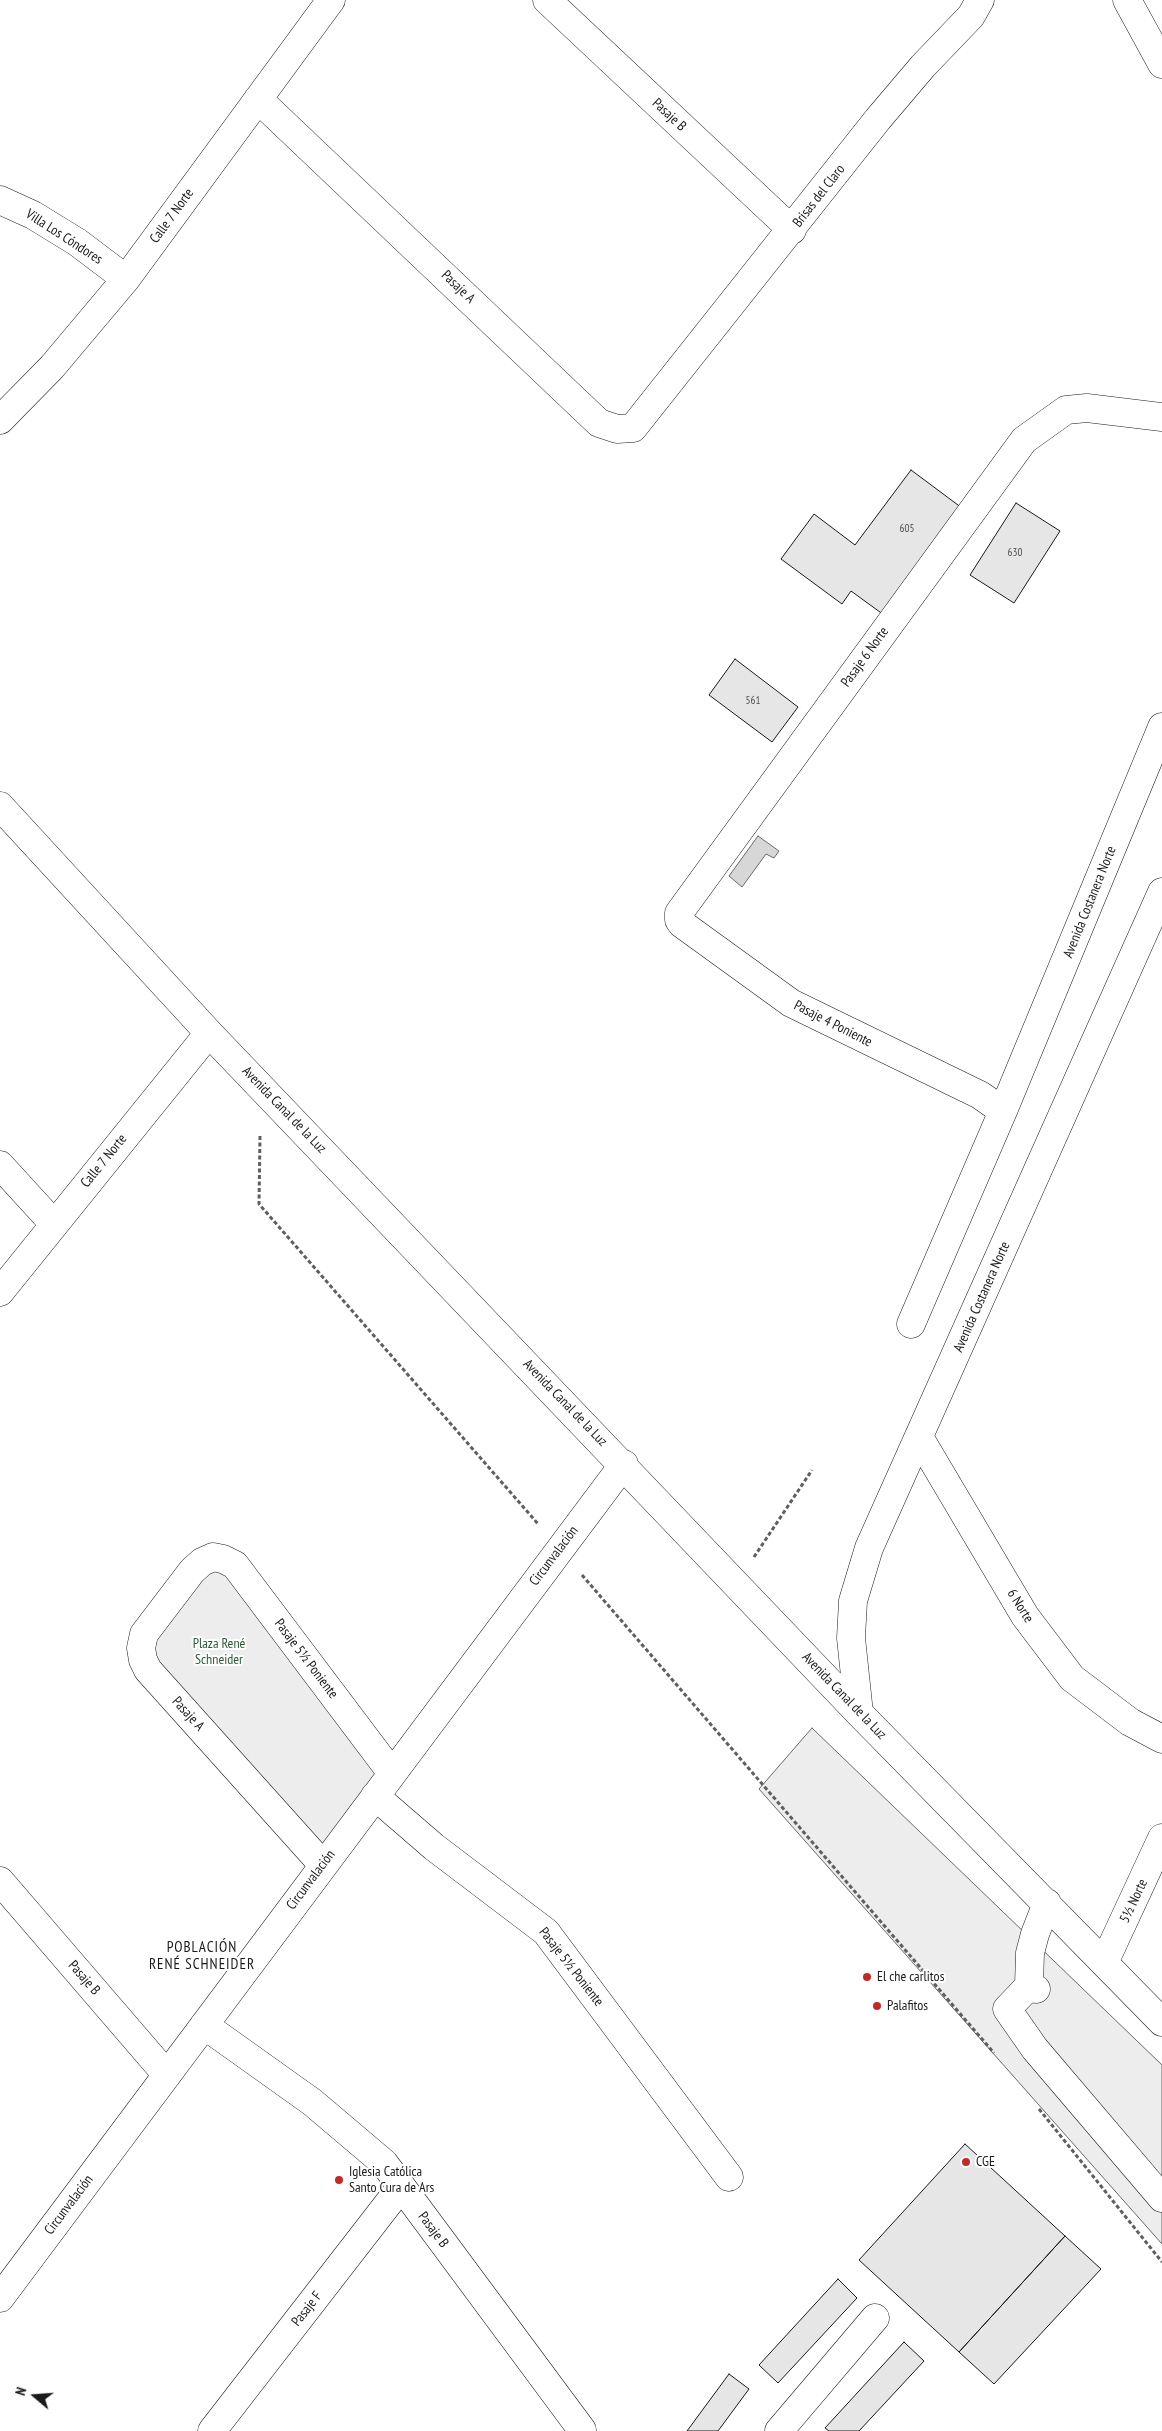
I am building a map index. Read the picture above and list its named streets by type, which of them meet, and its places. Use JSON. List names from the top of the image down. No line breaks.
{"streets":{"street":["Pasaje B","Brisas del Claro","Calle 7 Norte","Villa Los Cóndores","Pasaje A","Pasaje 6 Norte","Avenida Costanera Norte","Pasaje 4 Poniente","Avenida Canal de la Luz","Circunvalación","6 Norte","Pasaje 5½ Poniente","5½ Norte","Pasaje F"]},"crossings":[["Pasaje B","Brisas del Claro"],["Pasaje B","Circunvalación"],["Pasaje B","Pasaje F"],["Brisas del Claro","Pasaje A"],["Calle 7 Norte","Villa Los Cóndores"],["Calle 7 Norte","Pasaje A"],["Calle 7 Norte","Avenida Canal de la Luz"],["Pasaje A","Circunvalación"],["Pasaje A","Pasaje 5½ Poniente"],["Pasaje 6 Norte","Pasaje 4 Poniente"],["Avenida Costanera Norte","Pasaje 4 Poniente"],["Avenida Costanera Norte","Avenida Canal de la Luz"],["Avenida Costanera Norte","6 Norte"],["Avenida Canal de la Luz","Circunvalación"],["Avenida Canal de la Luz","5½ Norte"],["Circunvalación","Pasaje 5½ Poniente"]],"districts":["POBLACIÓN RENÉ SCHNEIDER"],"parks":["Plaza René Schneider"],"places":["El che carlitos","Palafitos","CGE","Iglesia Católica Santo Cura de Ars"],"house_numbers":["605","630","561"],"north":"left"}
